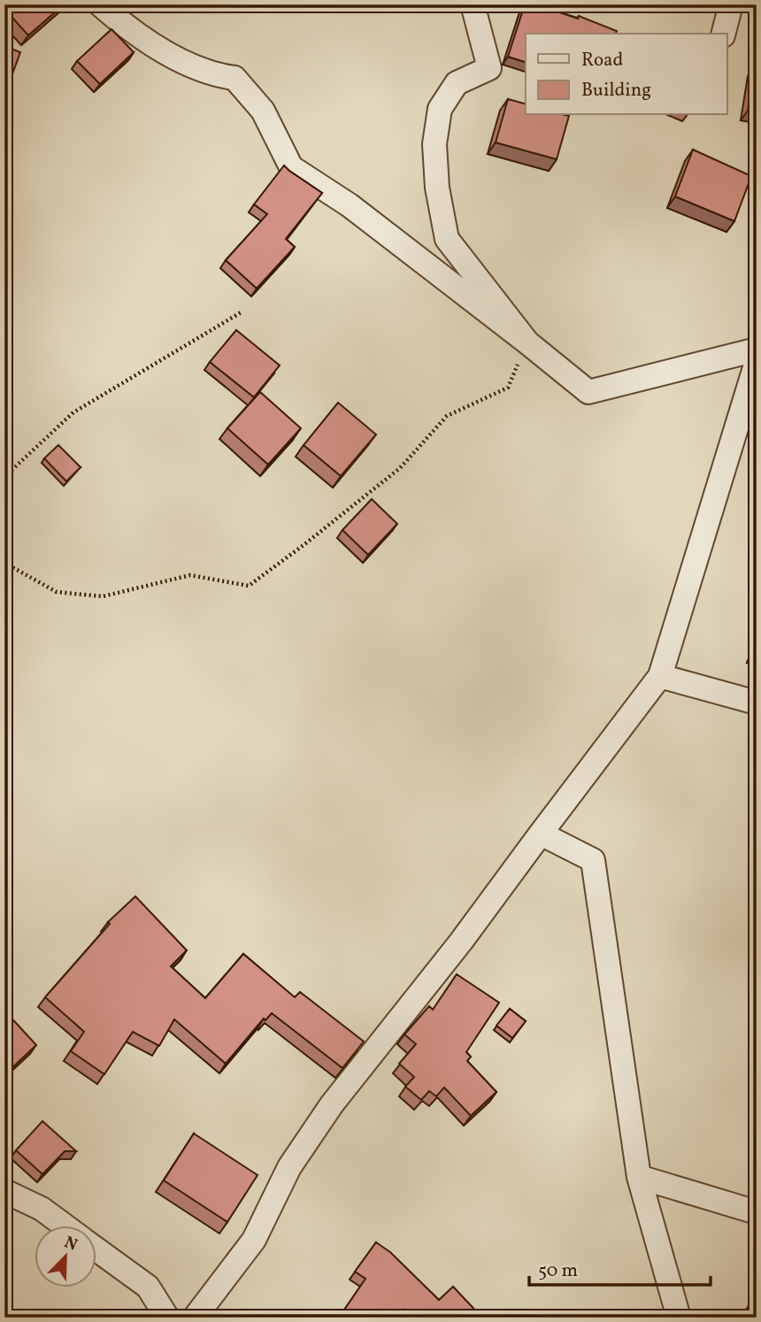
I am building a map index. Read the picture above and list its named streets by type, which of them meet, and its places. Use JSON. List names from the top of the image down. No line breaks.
{"legend":["Road","Building"],"scale_bar":"50 m","north":"top right"}
